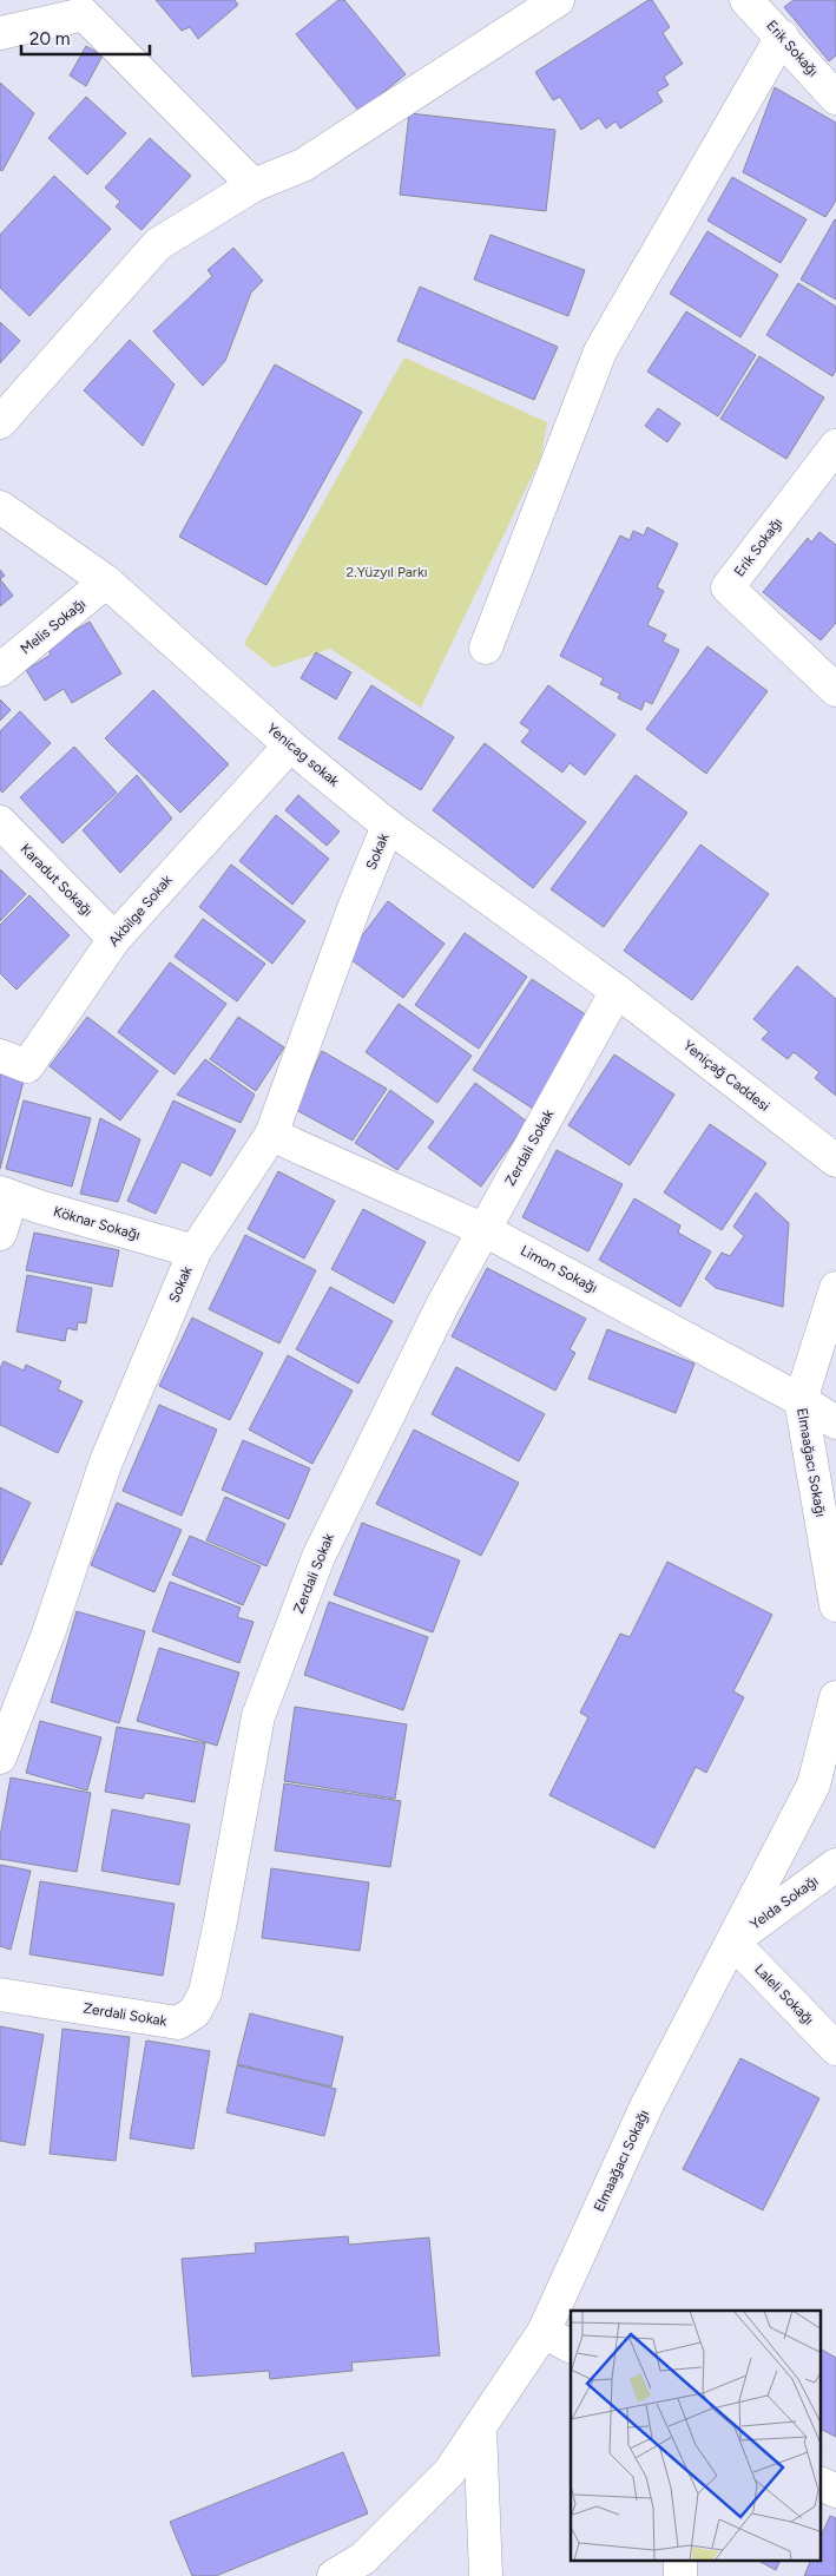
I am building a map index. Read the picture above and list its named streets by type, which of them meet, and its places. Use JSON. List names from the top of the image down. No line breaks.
{"streets":{"street":["Erik Sokağı","Melis Sokağı","Yenicag sokak","Sokak","Karadut Sokağı","Akbilge Sokak","Yeniçağ Caddesi","Zerdali Sokak","Köknar Sokağı","Limon Sokağı","Elmaağacı Sokağı","Yelda Sokağı","Laleli Sokağı"]},"crossings":[["Melis Sokağı","Yenicag sokak"],["Yenicag sokak","Sokak"],["Yenicag sokak","Akbilge Sokak"],["Yenicag sokak","Yeniçağ Caddesi"],["Yenicag sokak","Zerdali Sokak"],["Sokak","Köknar Sokağı"],["Sokak","Limon Sokağı"],["Karadut Sokağı","Akbilge Sokak"],["Yeniçağ Caddesi","Zerdali Sokak"],["Zerdali Sokak","Limon Sokağı"],["Limon Sokağı","Elmaağacı Sokağı"],["Elmaağacı Sokağı","Yelda Sokağı"],["Elmaağacı Sokağı","Laleli Sokağı"],["Yelda Sokağı","Laleli Sokağı"]],"parks":["2.Yüzyıl Parkı"],"scale_bar":"20 m"}
